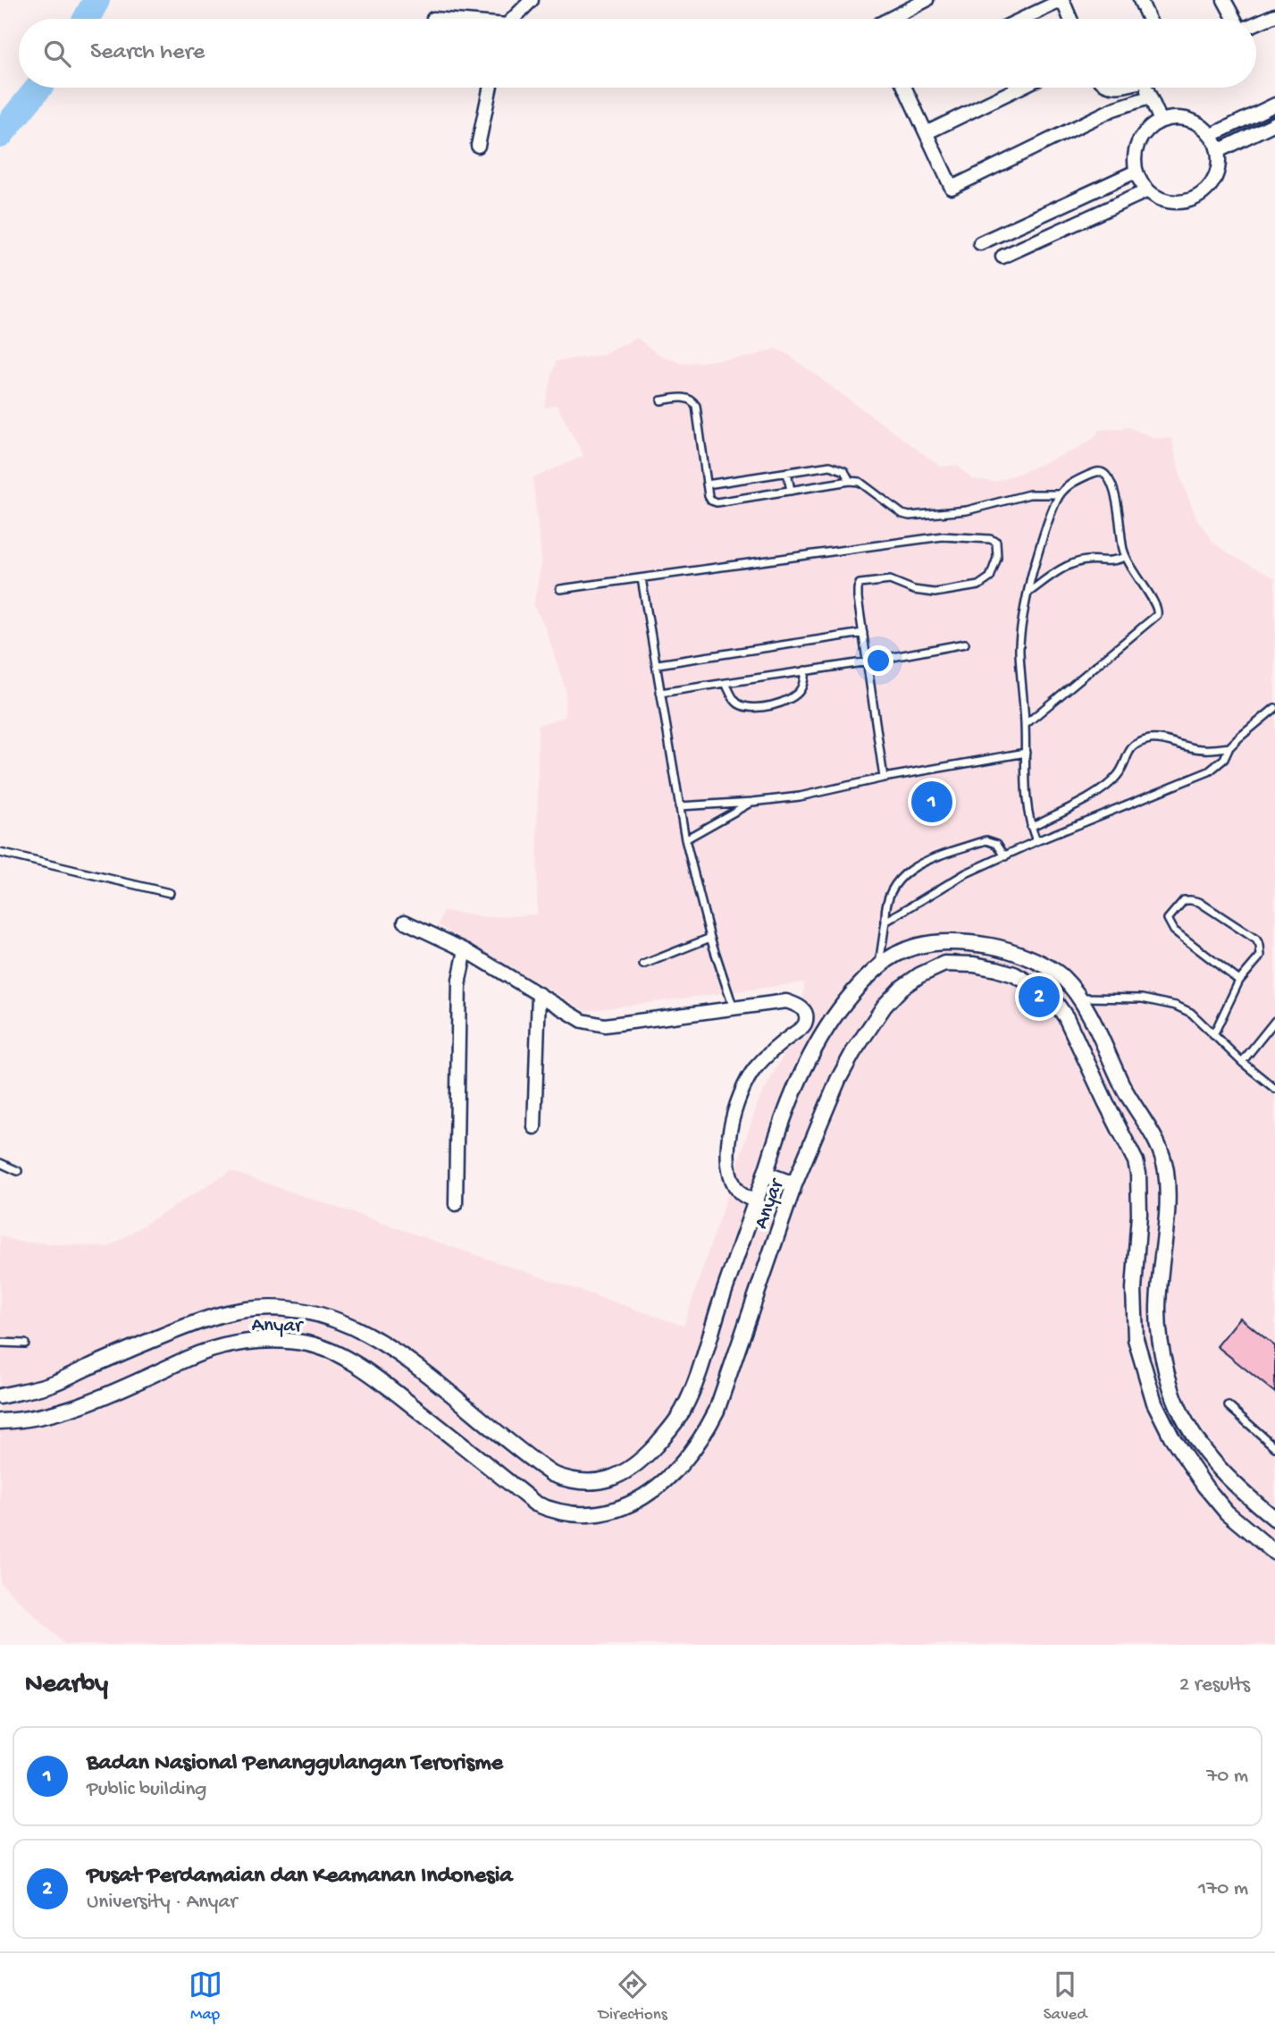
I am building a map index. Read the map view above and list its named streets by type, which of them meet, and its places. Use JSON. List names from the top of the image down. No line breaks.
{"streets":{"street":["Anyar"]},"page":{"search":"Search here","pins":["1","2"],"heading":["Nearby","2 results"],"list":[{"mark":"1","name":"Badan Nasional Penanggulangan Terorisme","note":"Public building","value":"70 m"},{"mark":"2","name":"Pusat Perdamaian dan Keamanan Indonesia","note":"University · Anyar","value":"170 m"}],"nav":["Map","Directions","Saved"]}}
